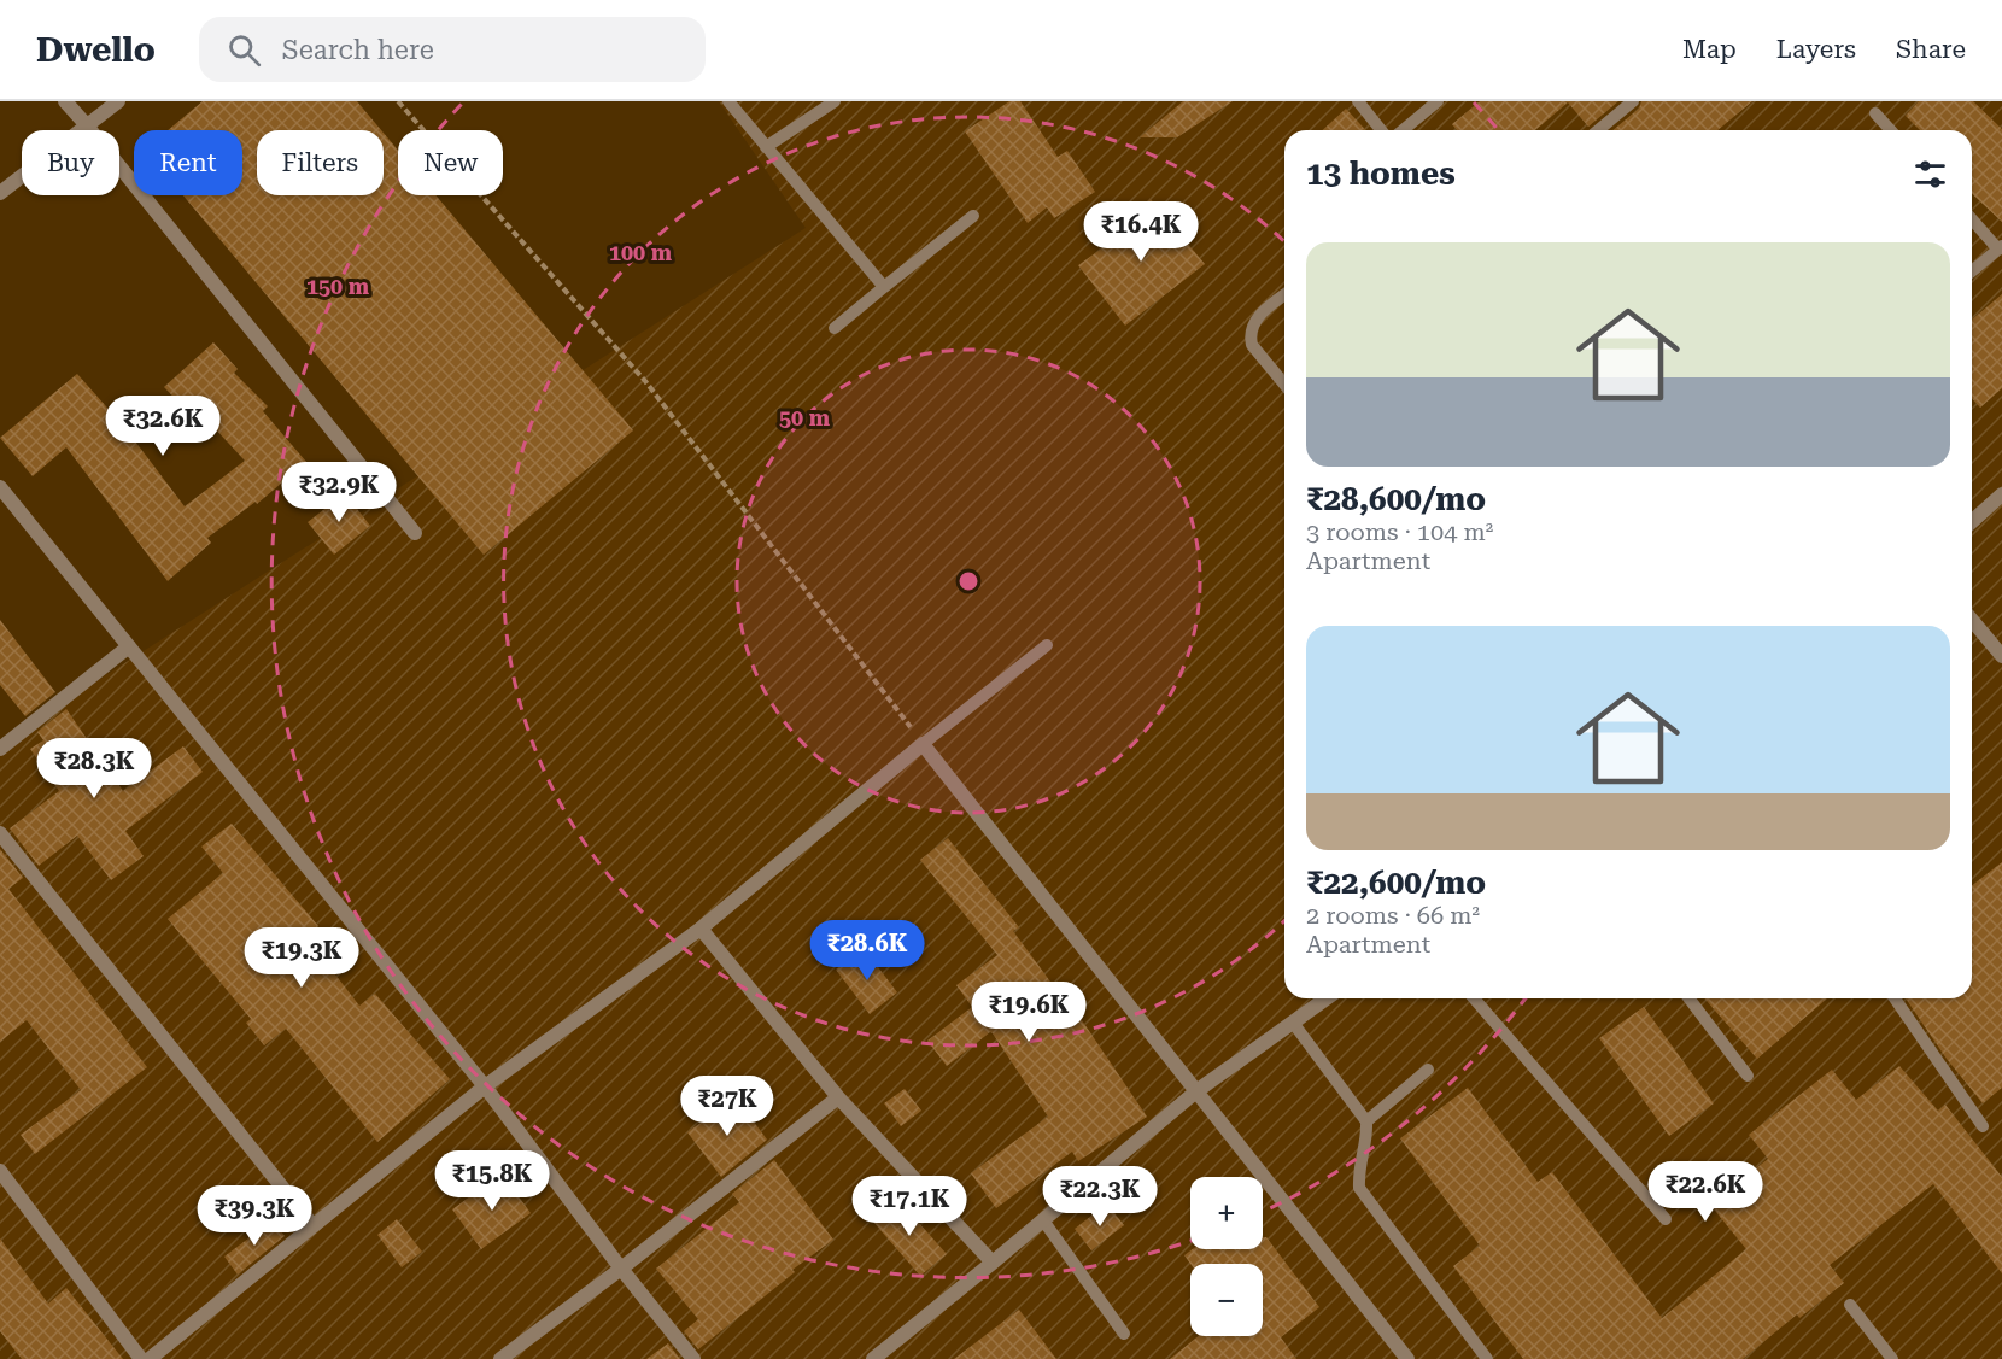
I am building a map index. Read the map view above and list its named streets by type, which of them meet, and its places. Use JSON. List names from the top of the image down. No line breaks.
{"page":{"header":"Dwello","search":"Search here","nav":["Map","Layers","Share"],"chip":["Buy","Rent","Filters","New"],"heading":"13 homes","price":["₹16.4K","₹32.6K","₹32.9K","₹28.3K","₹28.6K","₹19.3K","₹19.6K","₹27K","₹15.8K","₹22.6K","₹22.3K","₹17.1K","₹39.3K"],"list":[{"name":"₹28,600/mo","note":"3 rooms · 104 m² · Apartment"},{"name":"₹22,600/mo","note":"2 rooms · 66 m² · Apartment"}],"map_buttons":["+","−"]},"rings":["100 m","150 m","50 m"]}
